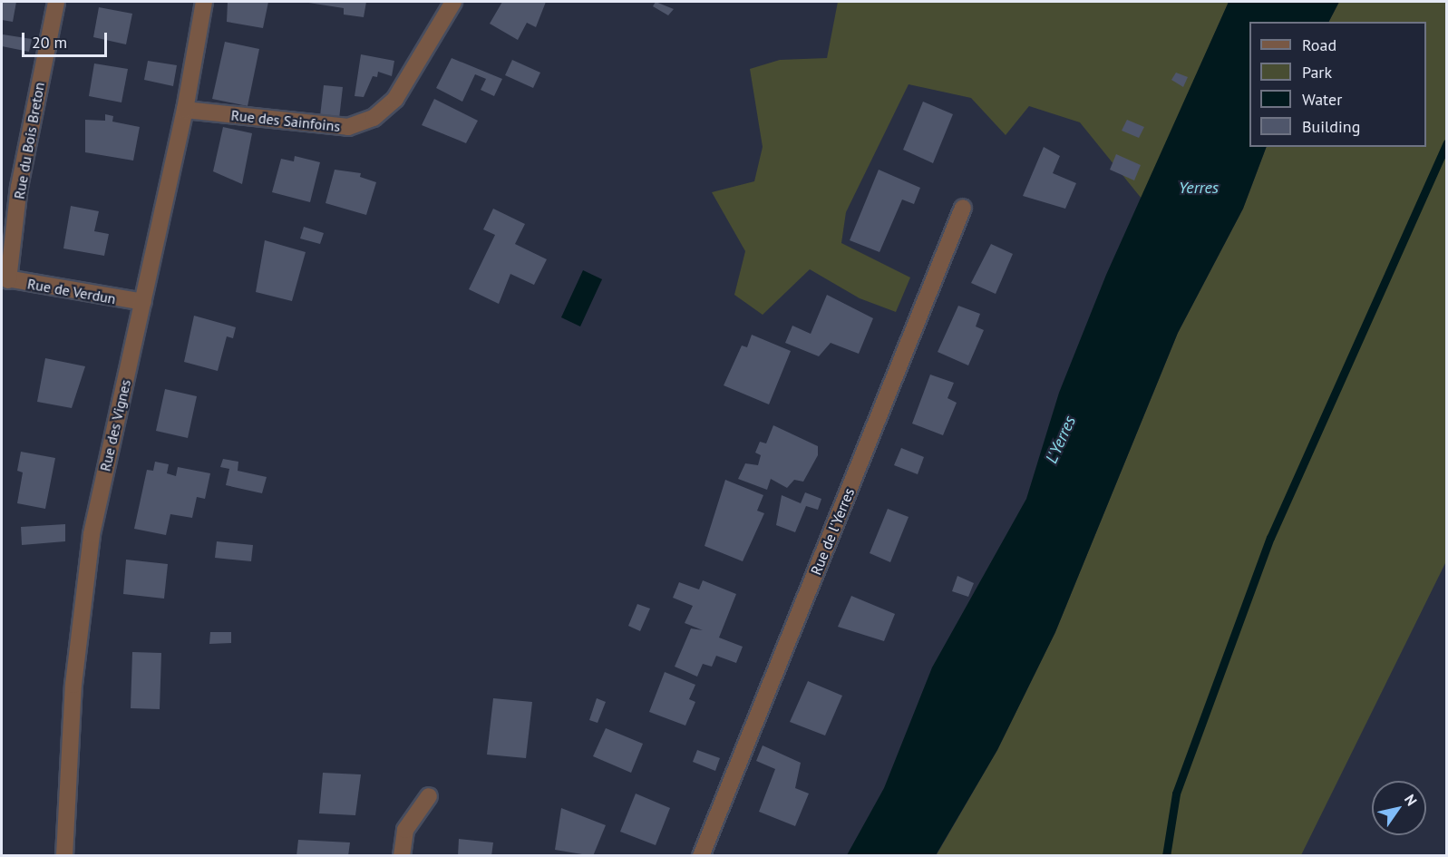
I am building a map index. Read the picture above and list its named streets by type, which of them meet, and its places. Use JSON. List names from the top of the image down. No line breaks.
{"streets":{"street":["Rue des Sainfoins","Rue du Bois Breton","Rue de Verdun","Rue des Vignes","Rue de l'Yerres"]},"crossings":[["Rue des Sainfoins","Rue des Vignes"],["Rue du Bois Breton","Rue de Verdun"],["Rue de Verdun","Rue des Vignes"]],"water":["Yerres","L'Yerres"],"legend":["Road","Park","Water","Building"],"scale_bar":"20 m","north":"top right"}
